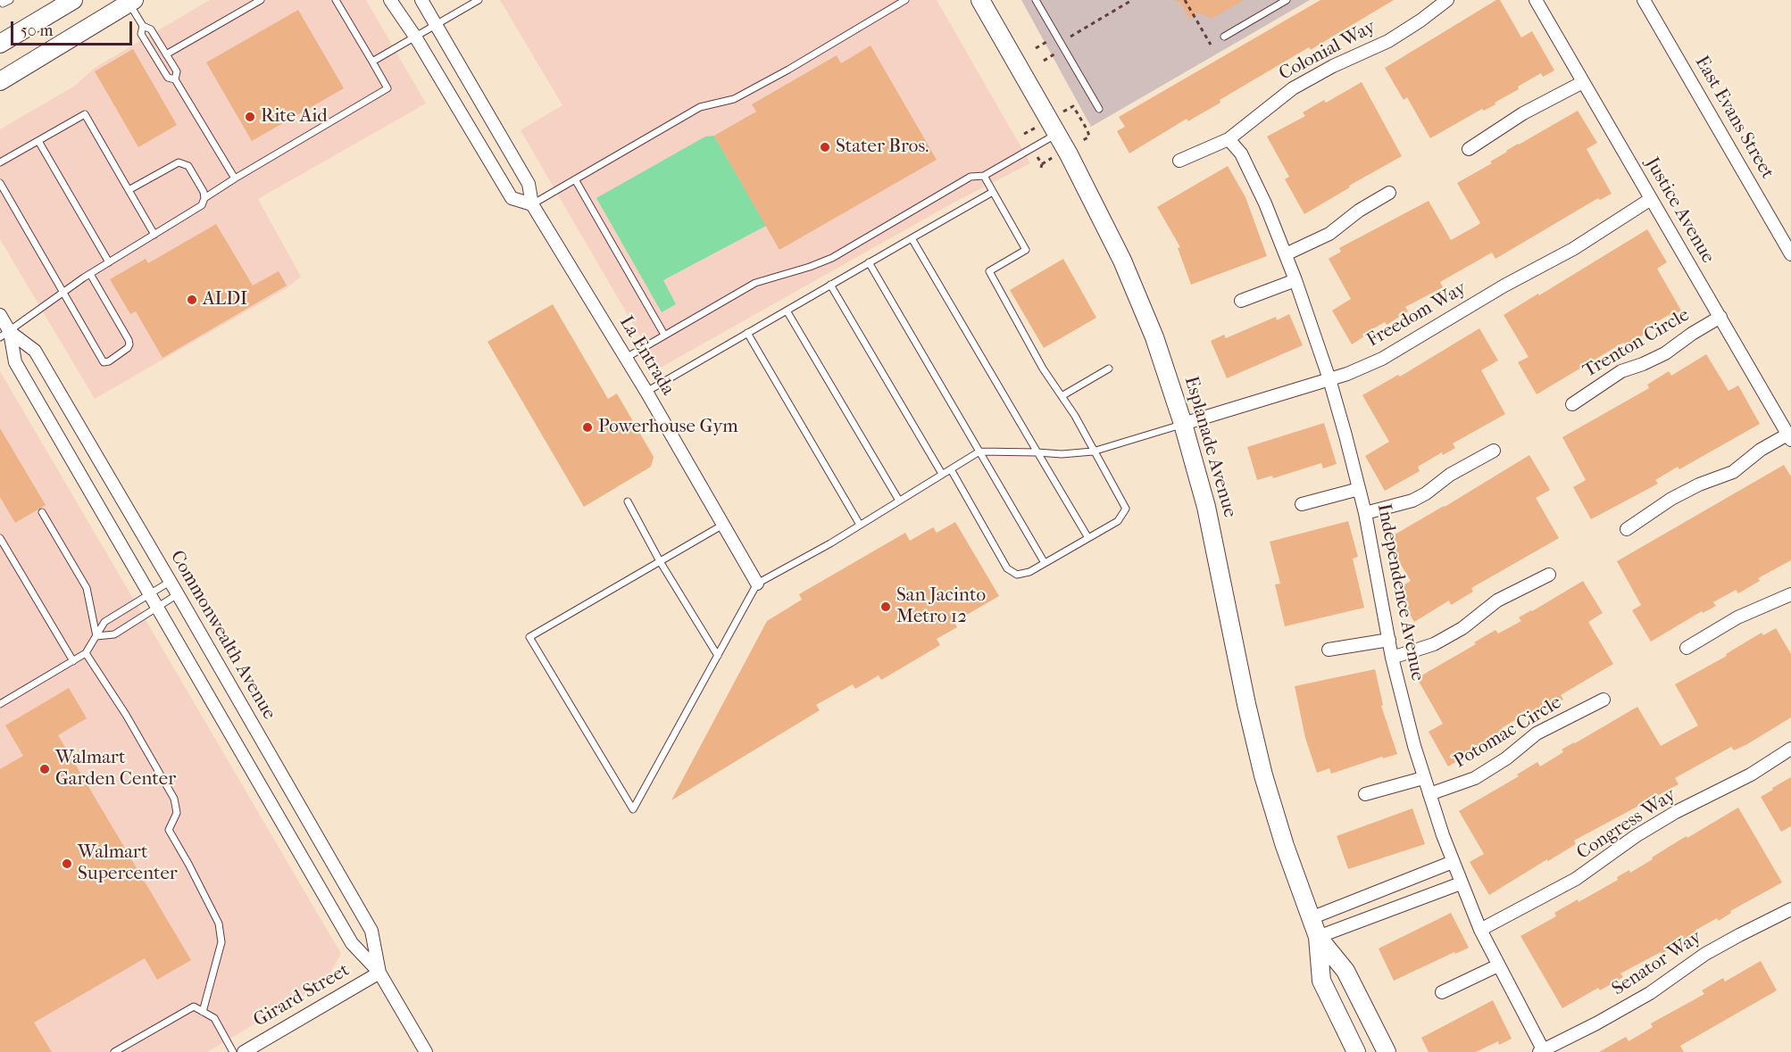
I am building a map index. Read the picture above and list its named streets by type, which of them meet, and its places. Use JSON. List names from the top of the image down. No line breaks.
{"streets":{"main road":["Esplanade Avenue"],"street":["Colonial Way","East Evans Street","Justice Avenue","Freedom Way","Trenton Circle","La Entrada","Independence Avenue","Commonwealth Avenue","Potomac Circle","Congress Way","Senator Way","Girard Street"]},"crossings":[["Colonial Way","Independence Avenue"],["Justice Avenue","Freedom Way"],["Justice Avenue","Trenton Circle"],["Freedom Way","Esplanade Avenue"],["Freedom Way","Independence Avenue"],["Independence Avenue","Potomac Circle"],["Independence Avenue","Congress Way"],["Independence Avenue","Senator Way"],["Commonwealth Avenue","Girard Street"]],"places":["Rite Aid","Stater Bros.","ALDI","Powerhouse Gym","San Jacinto Metro 12","Walmart Garden Center","Walmart Supercenter"],"scale_bar":"50 m"}
